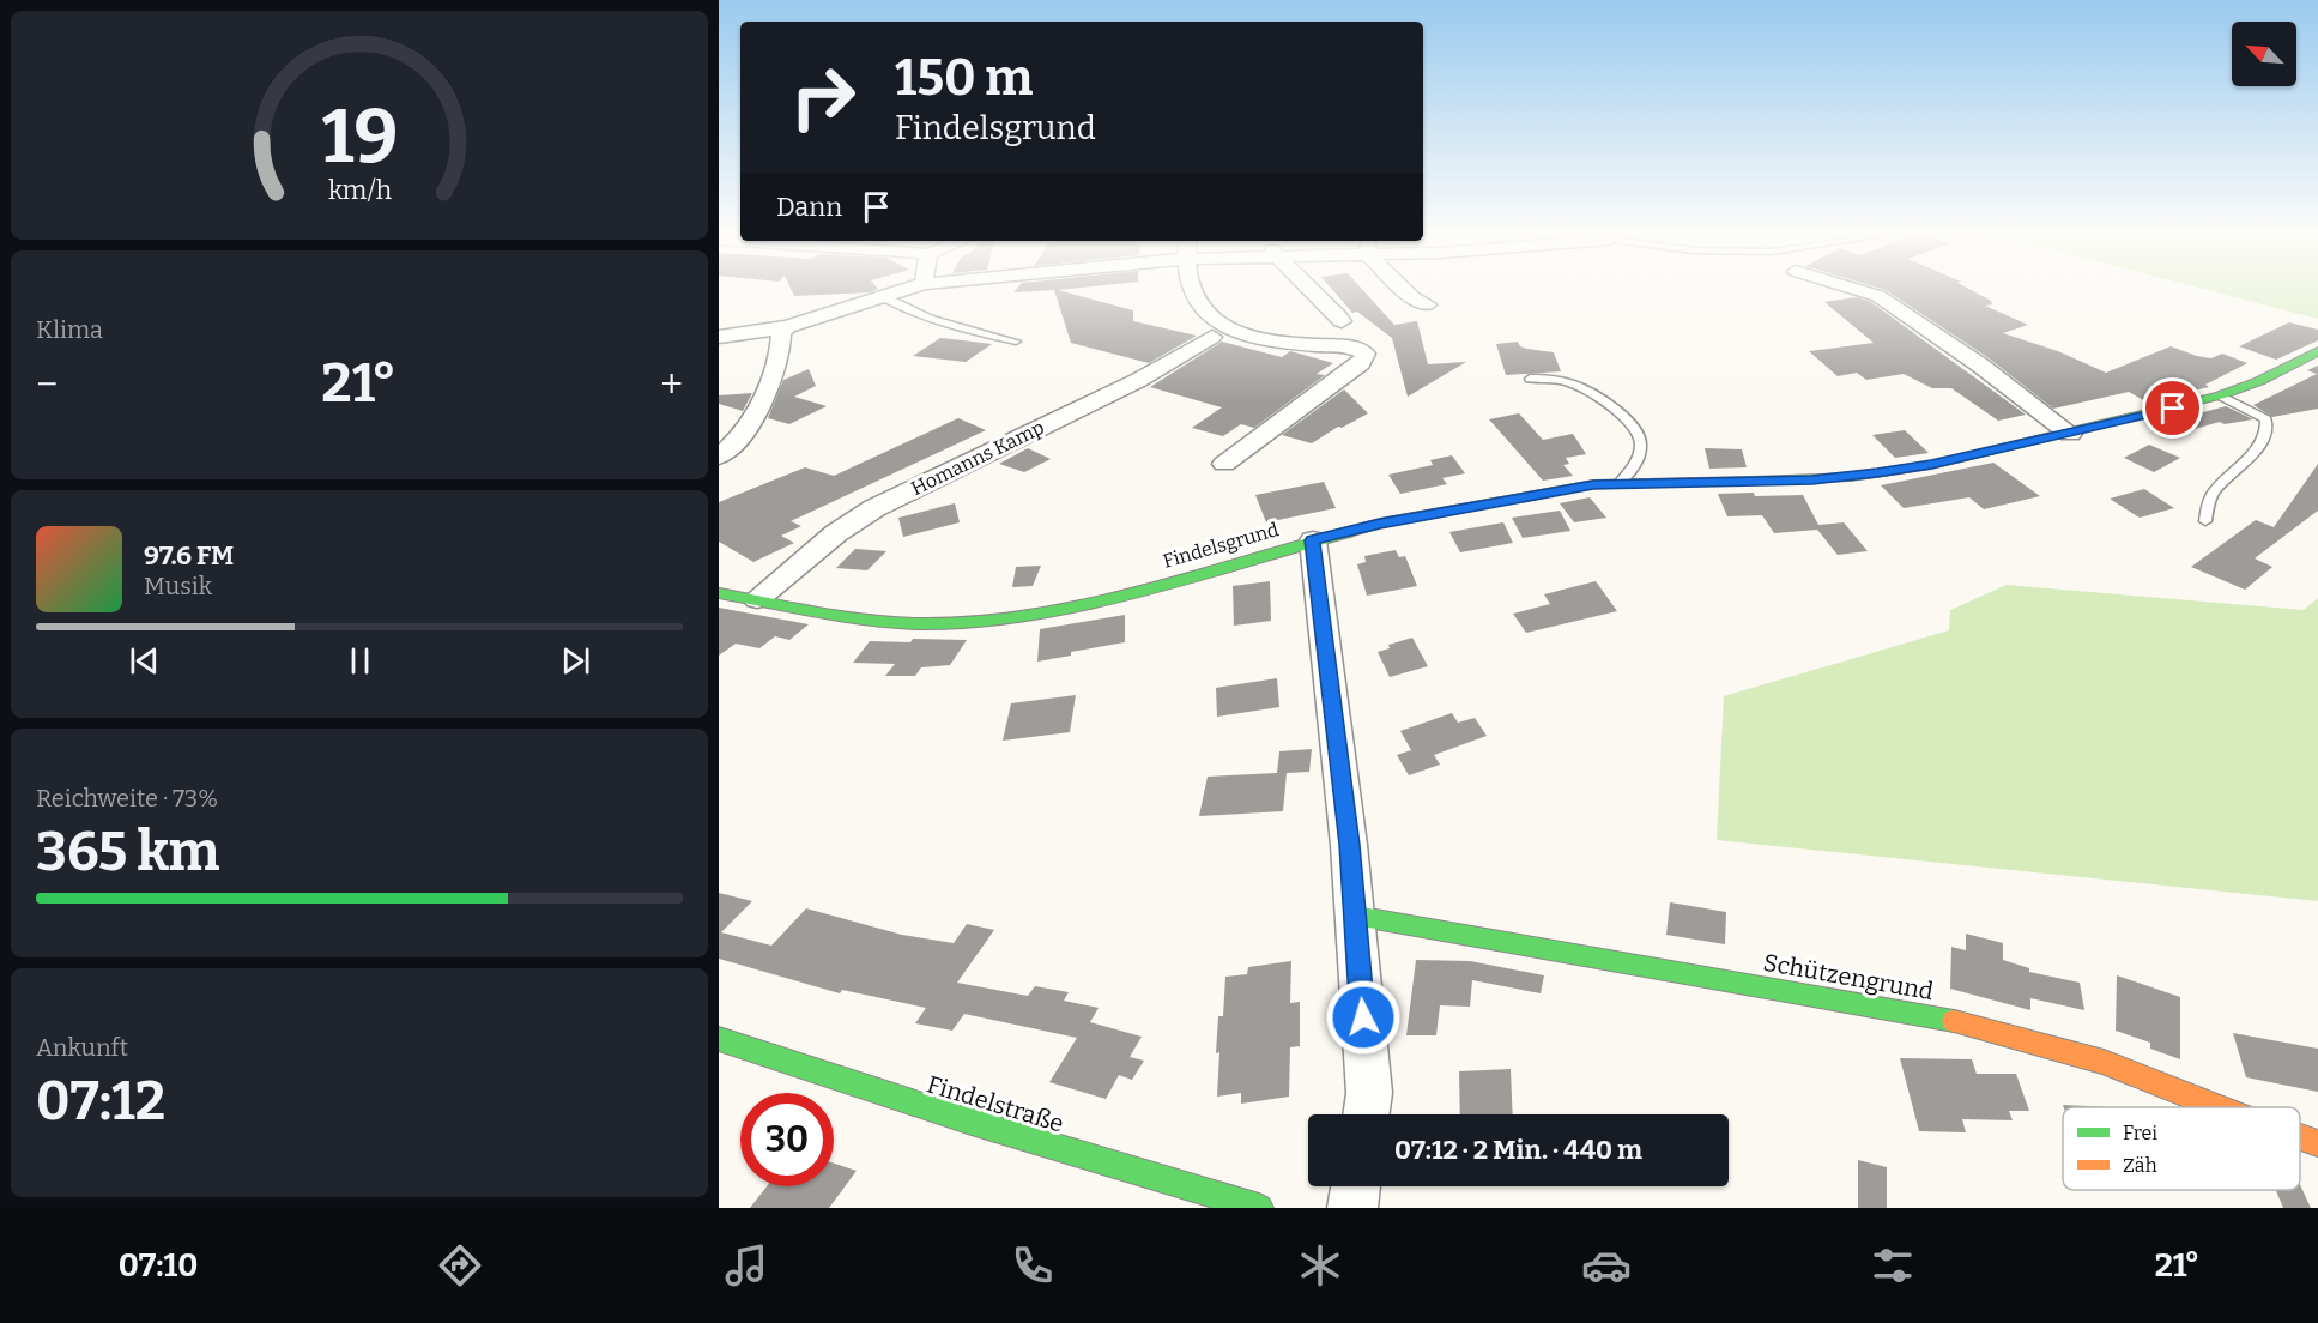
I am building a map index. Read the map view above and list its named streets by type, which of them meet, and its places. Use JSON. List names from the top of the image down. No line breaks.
{"streets":{"street":["Homanns Kamp","Findelsgrund","Schützengrund","Findelstraße"]},"crossings":[["Homanns Kamp","Findelsgrund"]],"legend":["Frei","Zäh"],"north":"top left","page":{"turn":["150 m","Findelsgrund"],"then":"Dann","tile":["Klima",["Reichweite · 73%","365 km"],["Ankunft","07:12"]],"heat":["−","21°","+"],"song":["97.6 FM","Musik"],"limit":"30","trip":"07:12 · 2 Min. · 440 m","tabs":["07:10","21°"],"gauge":["19","km/h"]}}
